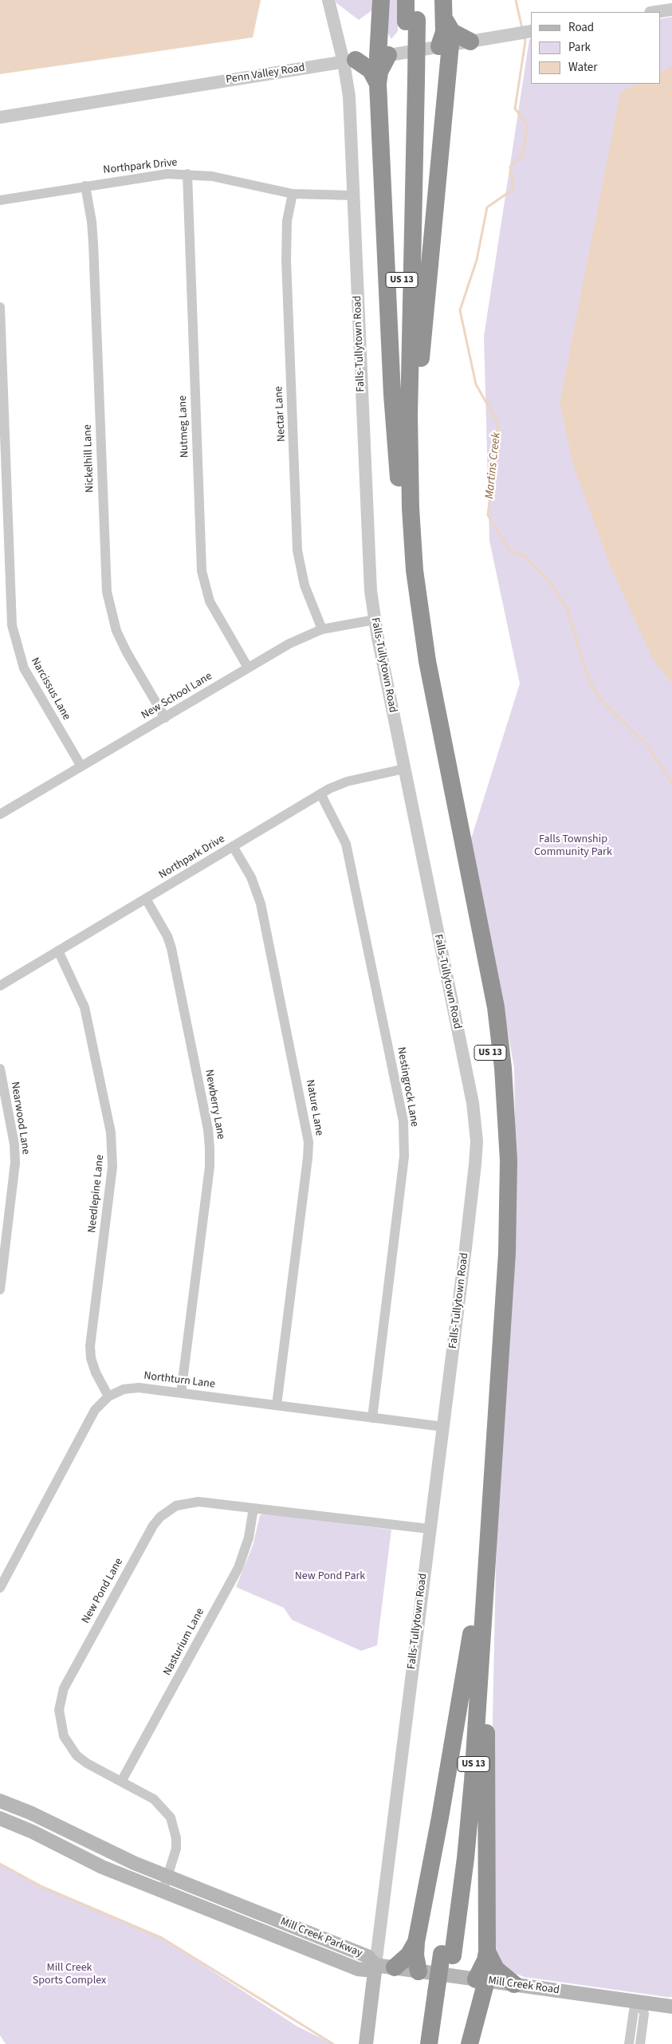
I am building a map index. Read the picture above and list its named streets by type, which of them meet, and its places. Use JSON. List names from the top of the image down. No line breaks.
{"streets":{"highway":["US 13"],"main road":["Mill Creek Parkway","Mill Creek Road"],"street":["Penn Valley Road","Northpark Drive","Falls-Tullytown Road","Nectar Lane","Nutmeg Lane","Nickelhill Lane","Narcissus Lane","New School Lane","Nestingrock Lane","Newberry Lane","Nature Lane","Nearwood Lane","Needlepine Lane","Northturn Lane","New Pond Lane","Nasturium Lane"]},"crossings":[["Penn Valley Road","Falls-Tullytown Road"],["Northpark Drive","Falls-Tullytown Road"],["Northpark Drive","Nectar Lane"],["Northpark Drive","Nutmeg Lane"],["Northpark Drive","Nickelhill Lane"],["Northpark Drive","Nestingrock Lane"],["Northpark Drive","Newberry Lane"],["Northpark Drive","Nature Lane"],["Northpark Drive","Needlepine Lane"],["Falls-Tullytown Road","New School Lane"],["Falls-Tullytown Road","Northturn Lane"],["Falls-Tullytown Road","New Pond Lane"],["Falls-Tullytown Road","Mill Creek Parkway"],["Falls-Tullytown Road","Mill Creek Road"],["Nectar Lane","New School Lane"],["Nutmeg Lane","New School Lane"],["Nickelhill Lane","New School Lane"],["Narcissus Lane","New School Lane"],["Nestingrock Lane","Northturn Lane"],["Newberry Lane","Northturn Lane"],["Nature Lane","Northturn Lane"],["Needlepine Lane","Northturn Lane"],["New Pond Lane","Nasturium Lane"],["New Pond Lane","Mill Creek Parkway"],["Mill Creek Parkway","Mill Creek Road"]],"water":["Martins Creek"],"parks":["Falls Township Community Park","New Pond Park","Mill Creek Sports Complex"],"legend":["Road","Park","Water"]}
